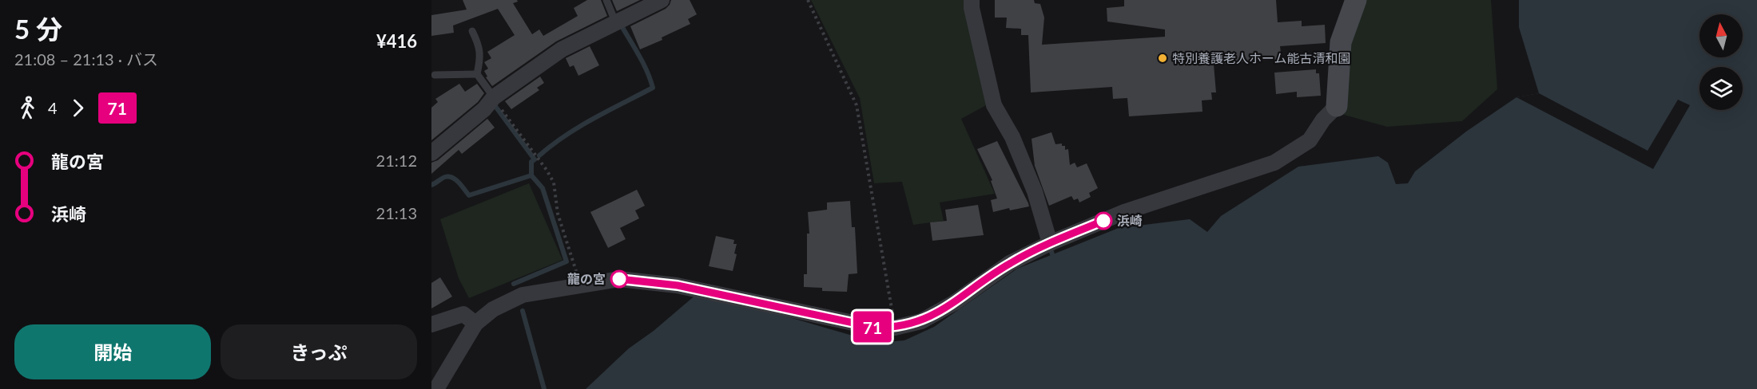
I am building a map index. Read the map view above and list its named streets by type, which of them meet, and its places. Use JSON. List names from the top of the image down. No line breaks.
{"places":["特別養護老人ホーム能古清和園","浜崎","龍の宮"],"lines":["bus line 71"],"north":"top","page":{"heading":["5 分","21:08 – 21:13 · バス","¥416"],"on_map":"71","legs":["4","71"],"list":[{"name":"龍の宮","value":"21:12"},{"name":"浜崎","value":"21:13"}],"buttons":["開始","きっぷ"]}}
